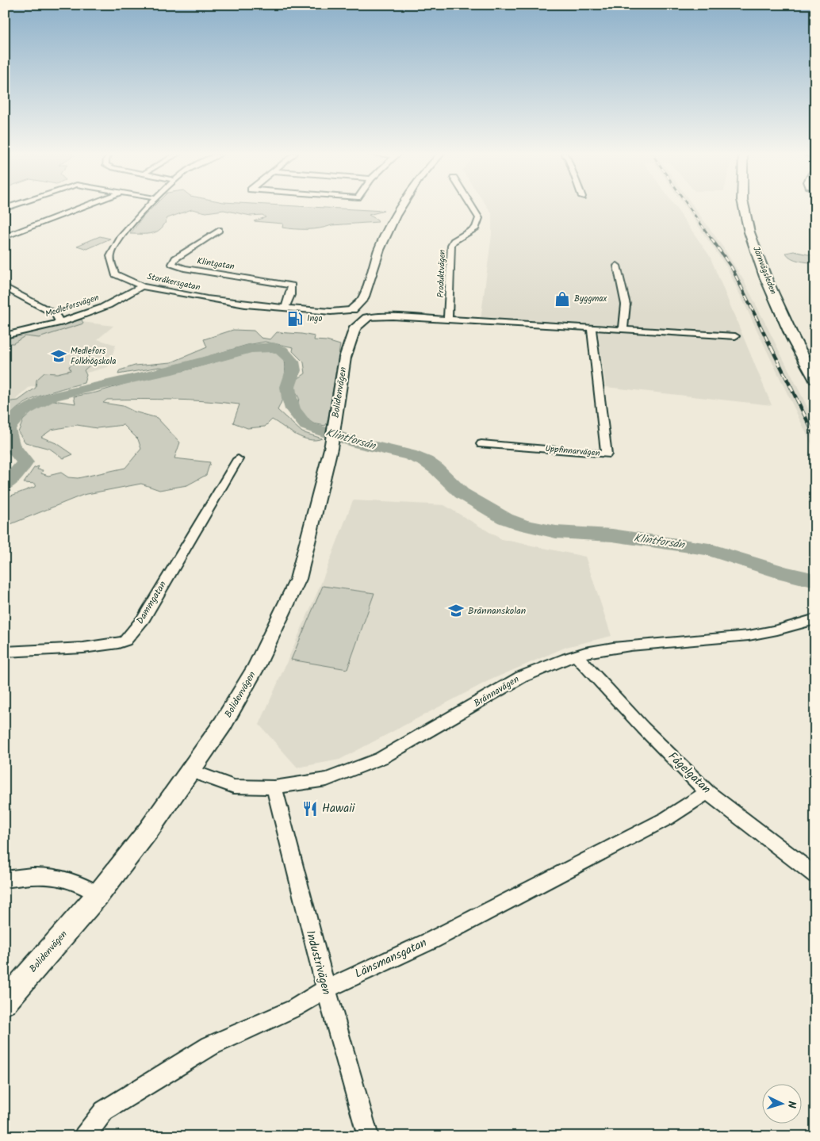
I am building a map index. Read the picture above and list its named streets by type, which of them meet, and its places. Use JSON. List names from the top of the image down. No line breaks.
{"streets":{"main road":["Järnvägsleden","Bolidenvägen"],"street":["Klintgatan","Produktvägen","Storåkersgatan","Medleforsvägen","Uppfinnarvägen","Dammgatan","Brännavägen","Fågelgatan","Länsmansgatan","Industrivägen"]},"crossings":[["Klintgatan","Storåkersgatan"],["Storåkersgatan","Medleforsvägen"],["Storåkersgatan","Bolidenvägen"],["Bolidenvägen","Brännavägen"],["Brännavägen","Fågelgatan"],["Brännavägen","Industrivägen"],["Fågelgatan","Länsmansgatan"],["Länsmansgatan","Industrivägen"]],"water":["Klintforsån"],"places":{"shop":["Byggmax"],"fuel station":["Ingo"],"school or university":["Medlefors Folkhögskola","Brännanskolan"],"restaurant":["Hawaii"]},"north":"right"}
